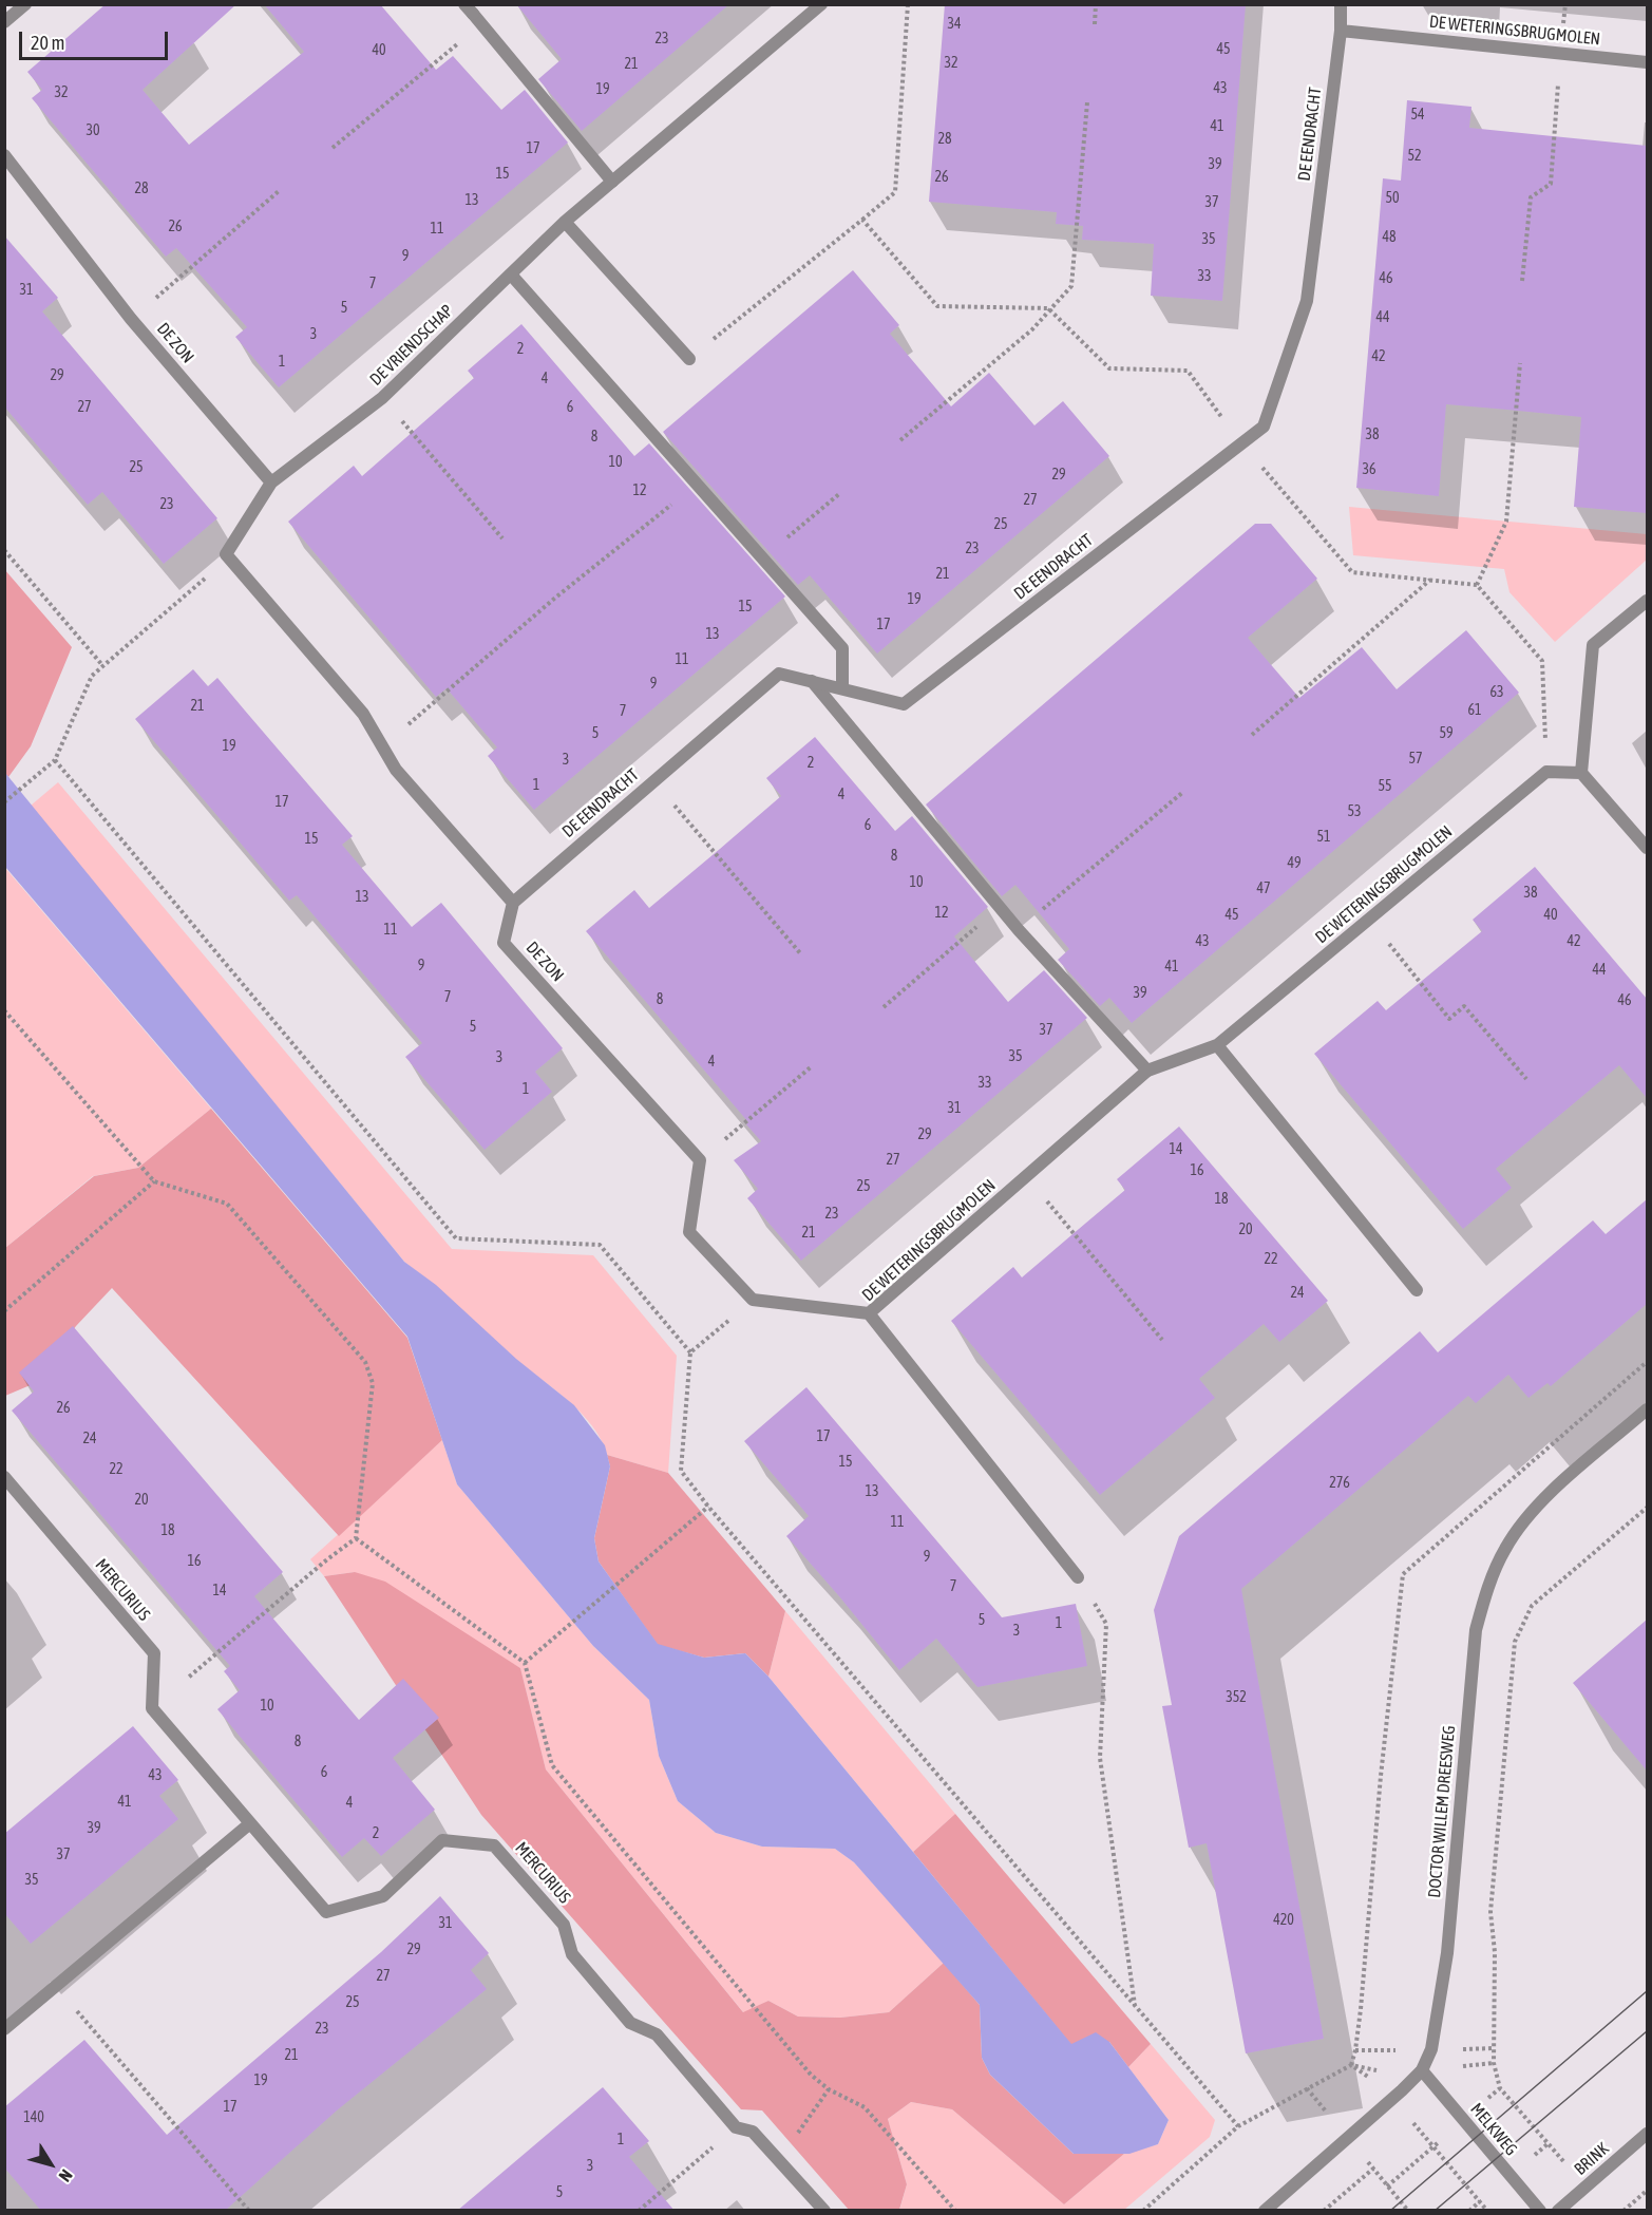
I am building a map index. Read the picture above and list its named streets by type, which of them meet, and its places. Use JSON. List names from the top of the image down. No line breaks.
{"streets":{"street":["DE WETERINGSBRUGMOLEN","DE EENDRACHT","DE ZON","DE VRIENDSCHAP","MERCURIUS","DOCTOR WILLEM DREESWEG","MELKWEG","BRINK"]},"crossings":[["DE WETERINGSBRUGMOLEN","DE EENDRACHT"],["DE EENDRACHT","DE ZON"],["DE ZON","DE VRIENDSCHAP"],["DOCTOR WILLEM DREESWEG","MELKWEG"]],"house_numbers":["34","23","45","40","32","21","43","19","32","54","41","30","28","17","52","39","15","26","28","50","13","37","26","11","48","35","9","33","46","7","31","5","44","3","2","42","1","29","4","27","6","38","8","10","25","36","29","12","27","23","25","23","21","19","15","17","13","11","9","63","21","61","7","5","59","19","57","3","2","1","55","4","17","53","6","51","15","8","49","10","47","38","13","12","45","40","11","43","42","9","41","44","39","7","8","46","5","37","35","3","4","33","1","31","29","14","27","16","25","18","23","20","21","22","24","26","17","24","15","22","276","13","20","11","18","9","16","7","14","5","1","3","352","10","8","6","43","41","4","39","2","37","35","420","31","29","27","25","23","21","19","17","140","1","3","5"],"scale_bar":"20 m","north":"bottom right"}
